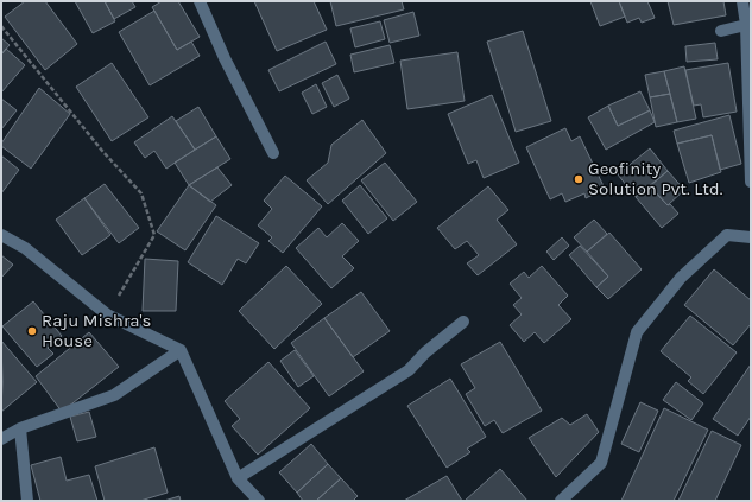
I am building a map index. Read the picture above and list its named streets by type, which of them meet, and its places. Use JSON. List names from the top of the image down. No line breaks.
{"places":["Geofinity Solution Pvt. Ltd.","Raju Mishra's House"]}
